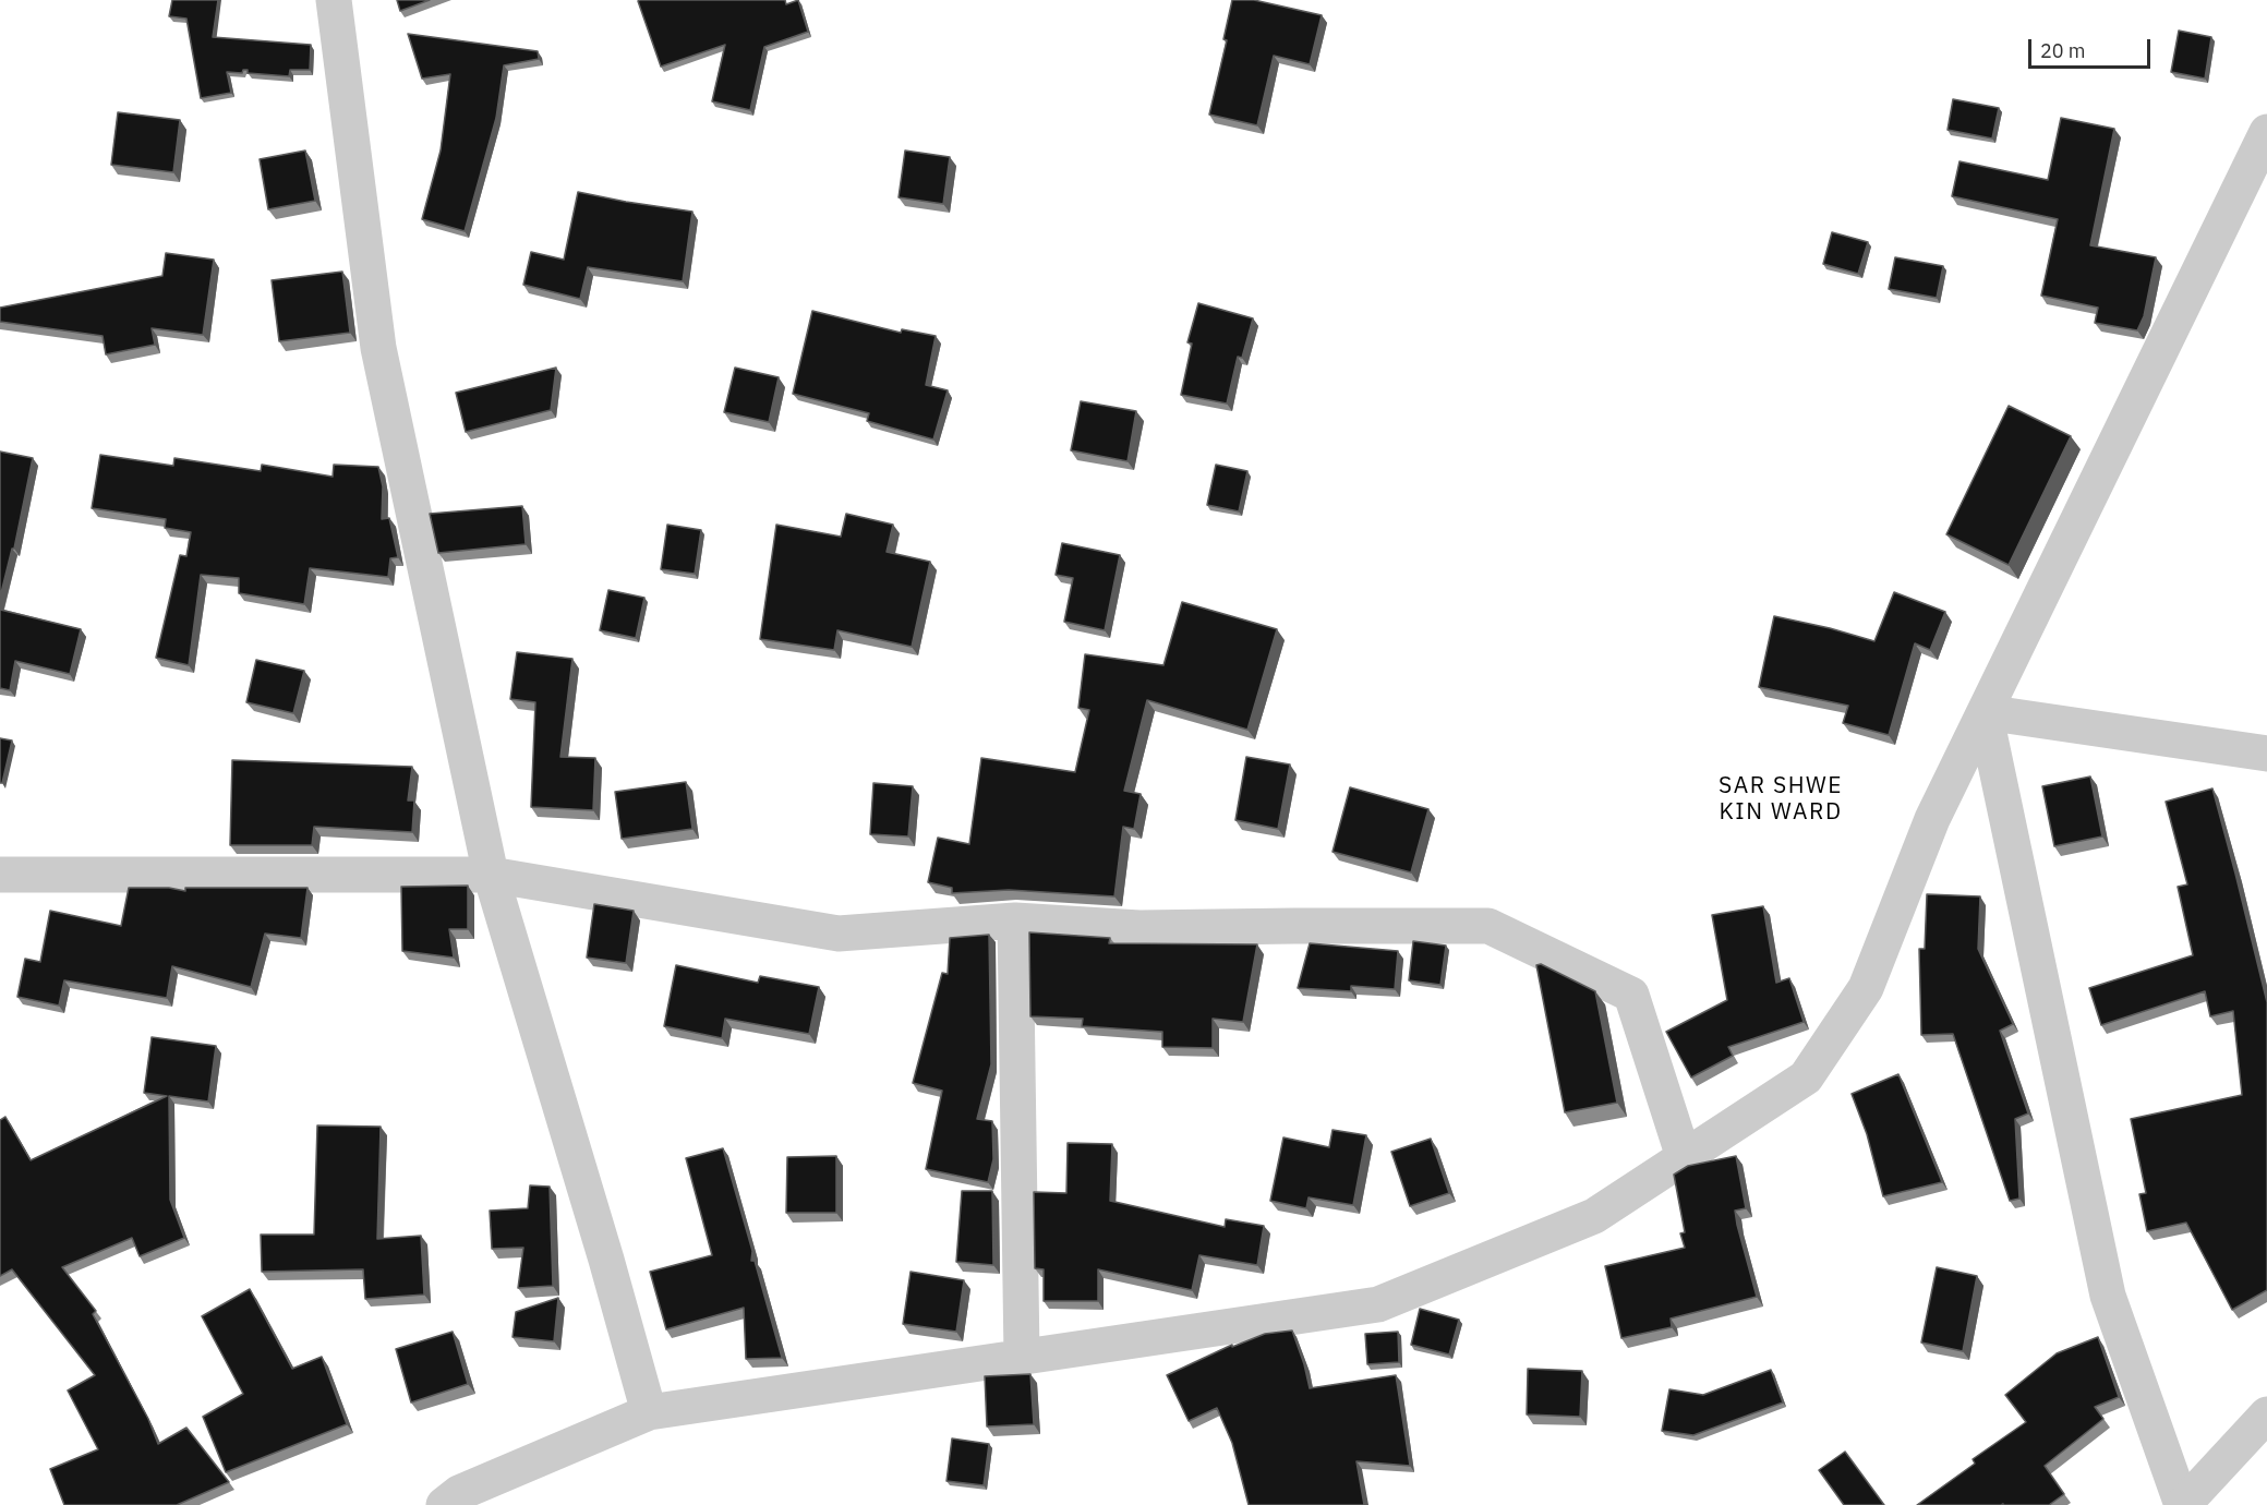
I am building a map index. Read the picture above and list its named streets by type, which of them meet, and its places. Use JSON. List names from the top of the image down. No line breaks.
{"districts":["SAR SHWE KIN WARD"],"scale_bar":"20 m"}
